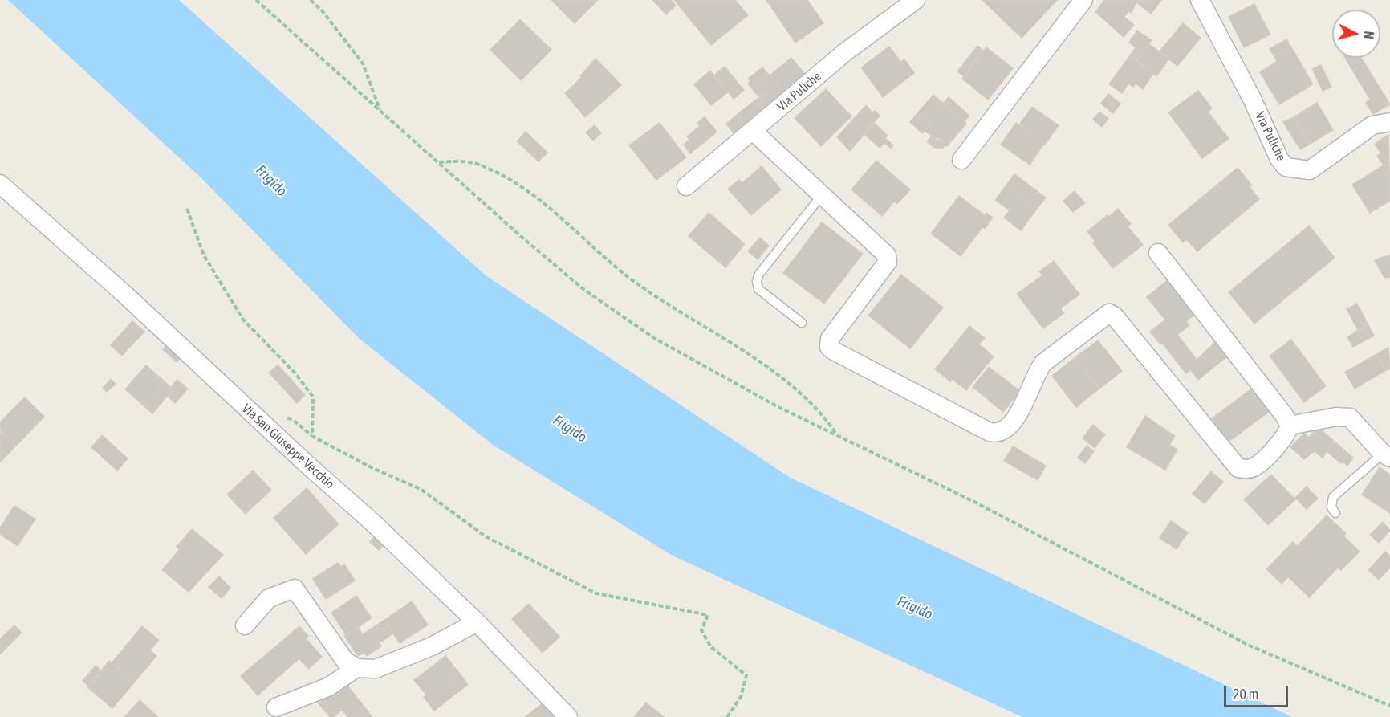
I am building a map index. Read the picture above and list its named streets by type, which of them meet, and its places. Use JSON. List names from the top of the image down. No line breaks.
{"streets":{"street":["Via Puliche","Via San Giuseppe Vecchio"]},"water":["Frigido"],"scale_bar":"20 m","north":"right"}
